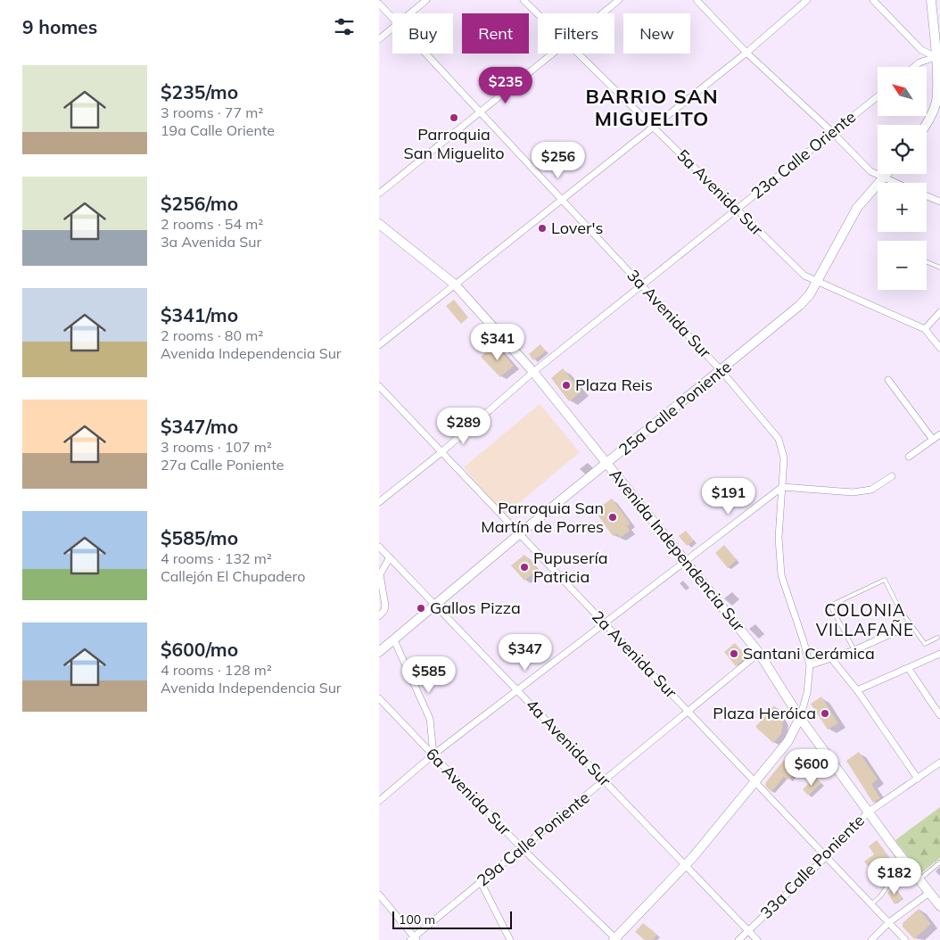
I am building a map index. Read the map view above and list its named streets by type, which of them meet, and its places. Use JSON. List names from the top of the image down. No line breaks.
{"streets":{"street":["23a Calle Oriente","5a Avenida Sur","3a Avenida Sur","25a Calle Poniente","Avenida Independencia Sur","2a Avenida Sur","4a Avenida Sur","6a Avenida Sur","29a Calle Poniente","33a Calle Poniente"]},"crossings":[["23a Calle Oriente","5a Avenida Sur"],["23a Calle Oriente","3a Avenida Sur"],["23a Calle Oriente","Avenida Independencia Sur"],["23a Calle Oriente","2a Avenida Sur"],["5a Avenida Sur","25a Calle Poniente"],["3a Avenida Sur","25a Calle Poniente"],["3a Avenida Sur","Avenida Independencia Sur"],["25a Calle Poniente","Avenida Independencia Sur"],["25a Calle Poniente","2a Avenida Sur"],["25a Calle Poniente","4a Avenida Sur"],["Avenida Independencia Sur","29a Calle Poniente"],["Avenida Independencia Sur","33a Calle Poniente"],["2a Avenida Sur","29a Calle Poniente"],["2a Avenida Sur","33a Calle Poniente"],["4a Avenida Sur","29a Calle Poniente"],["4a Avenida Sur","33a Calle Poniente"],["6a Avenida Sur","29a Calle Poniente"]],"districts":["BARRIO SAN MIGUELITO","COLONIA VILLAFAÑE"],"places":["Parroquia San Miguelito","Lover's","Plaza Reis","Parroquia San Martín de Porres","Pupusería Patricia","Gallos Pizza","Santani Cerámica","Plaza Heróica"],"scale_bar":"100 m","north":"top left","page":{"heading":"9 homes","chip":["Buy","Rent","Filters","New"],"list":[{"name":"$235/mo","note":"3 rooms · 77 m² · 19a Calle Oriente"},{"name":"$256/mo","note":"2 rooms · 54 m² · 3a Avenida Sur"},{"name":"$341/mo","note":"2 rooms · 80 m² · Avenida Independencia Sur"},{"name":"$347/mo","note":"3 rooms · 107 m² · 27a Calle Poniente"},{"name":"$585/mo","note":"4 rooms · 132 m² · Callejón El Chupadero"},{"name":"$600/mo","note":"4 rooms · 128 m² · Avenida Independencia Sur"}],"map_buttons":["+","−"],"price":["$235","$256","$341","$289","$191","$347","$585","$600","$182"],"scale":"100 m"}}
